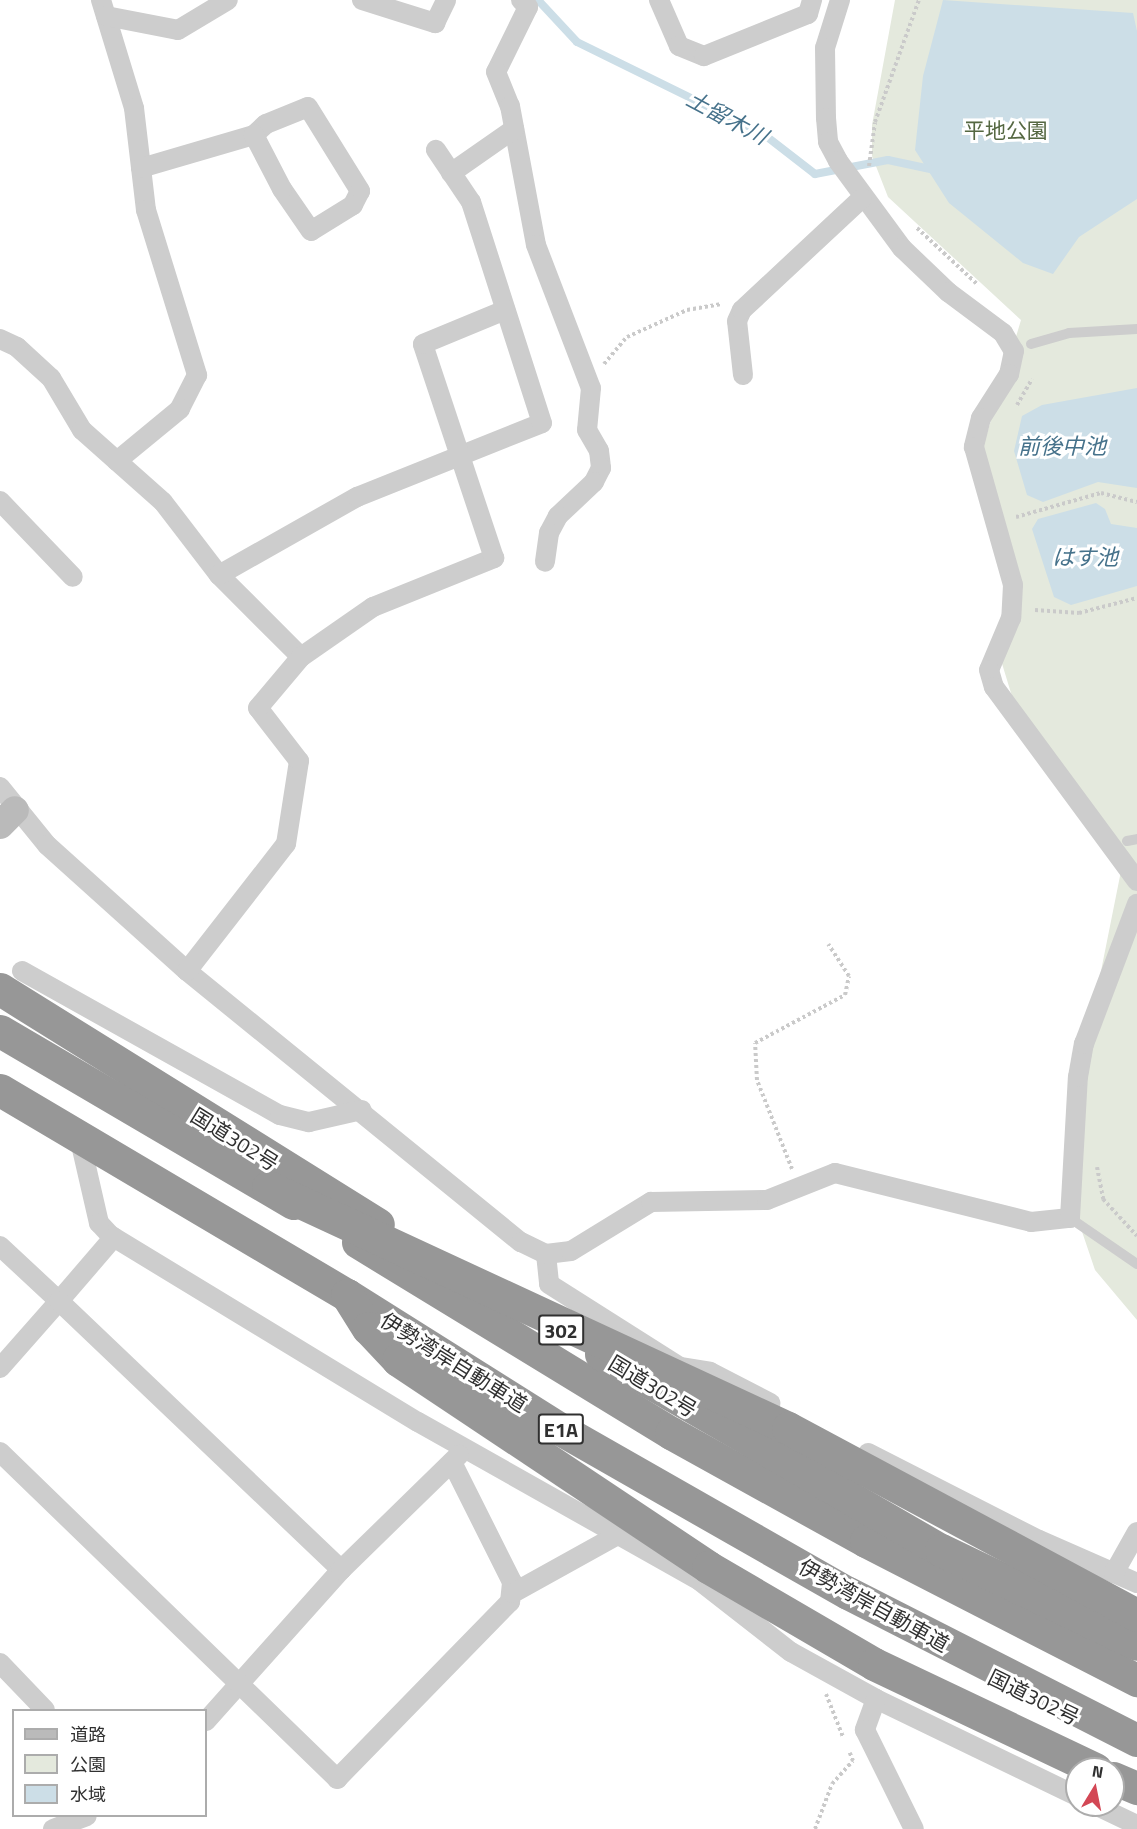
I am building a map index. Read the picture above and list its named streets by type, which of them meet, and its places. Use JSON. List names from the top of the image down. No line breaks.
{"streets":{"highway":["国道302号","302","伊勢湾岸自動車道","E1A"]},"water":["土留木川","前後中池","はす池"],"parks":["平地公園"],"legend":["道路","公園","水域"],"north":"top"}
